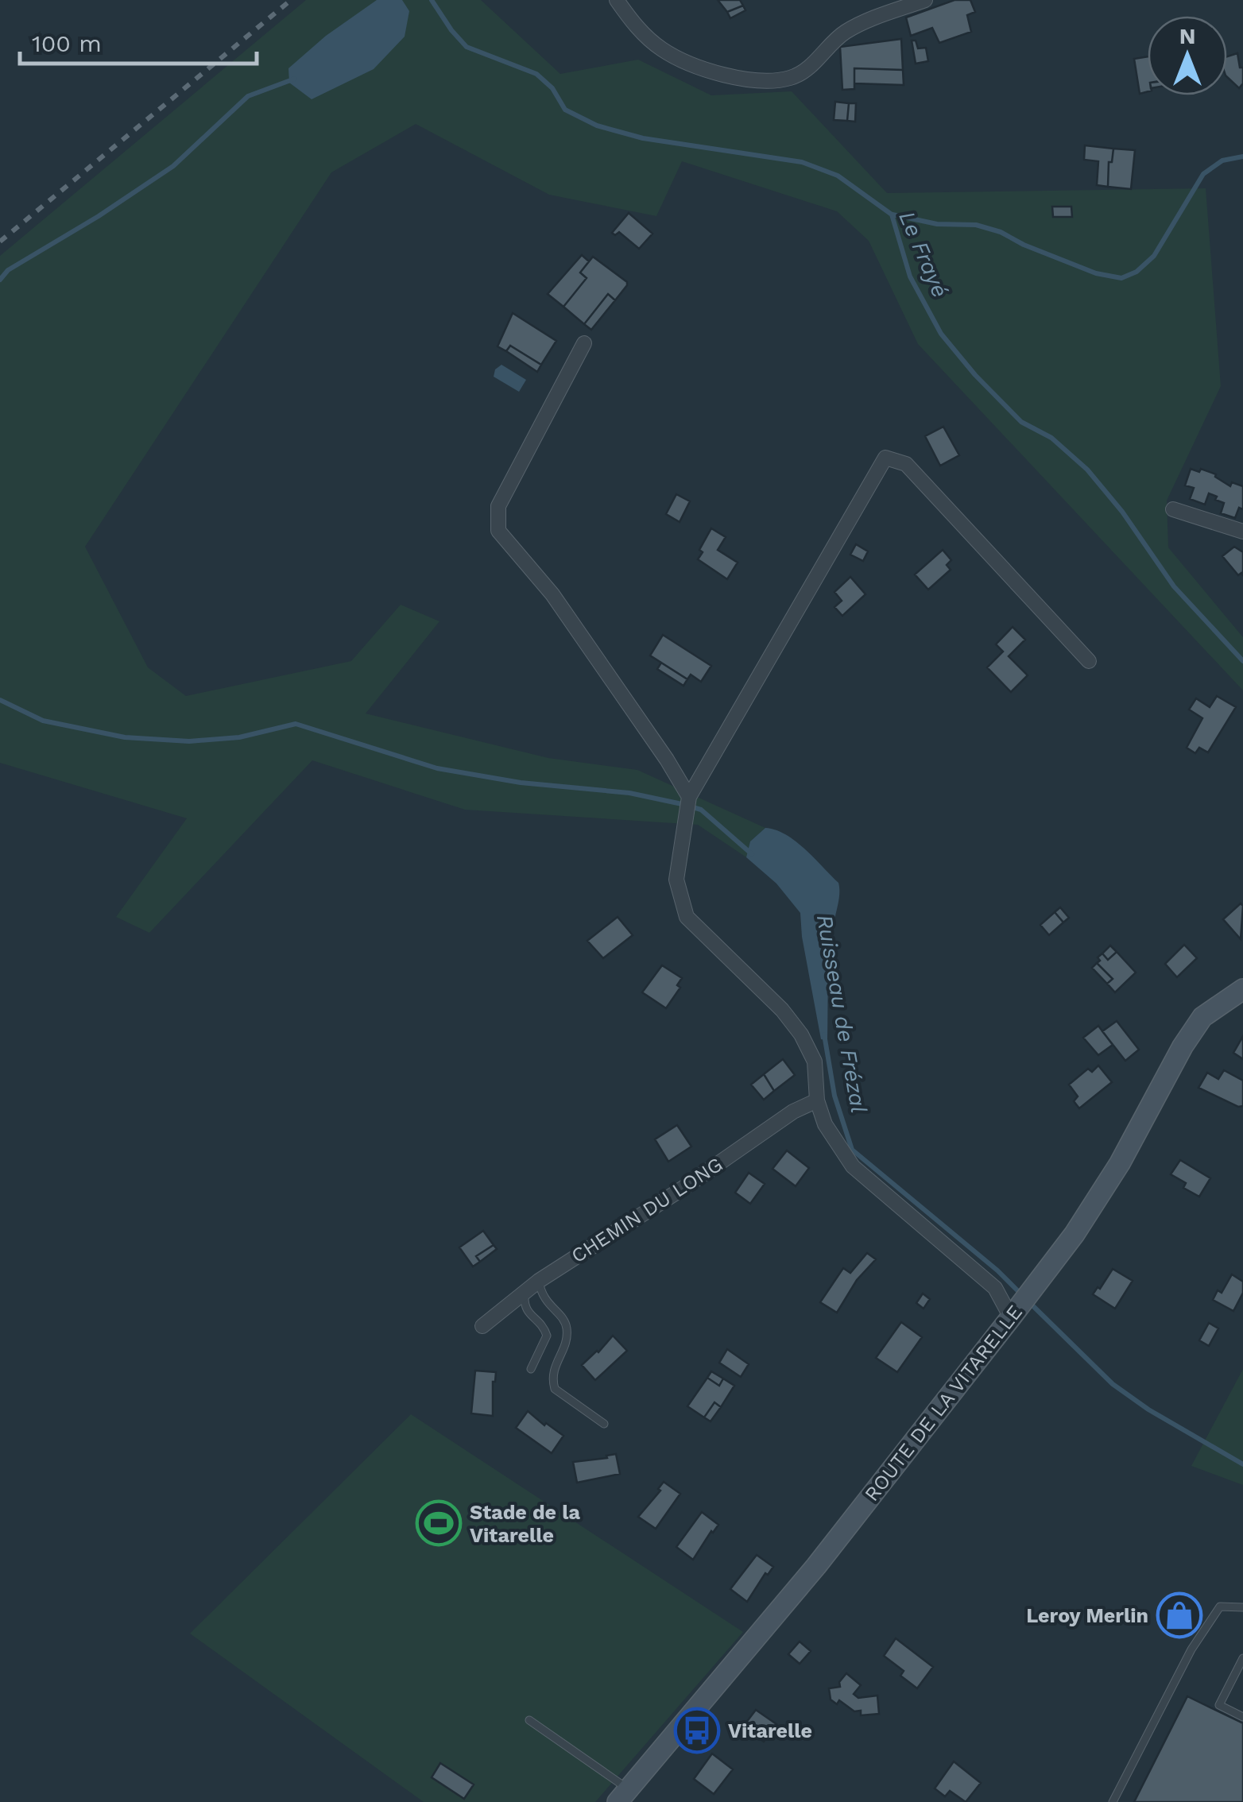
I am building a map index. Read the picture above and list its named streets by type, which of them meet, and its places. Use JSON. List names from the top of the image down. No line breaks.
{"streets":{"street":["CHEMIN DU LONG","ROUTE DE LA VITARELLE"]},"water":["Le Frayé","Ruisseau de Frézal"],"places":{"sports":["Stade de la Vitarelle"],"shop":["Leroy Merlin"],"bus stop":["Vitarelle"]},"scale_bar":"100 m","north":"top"}
